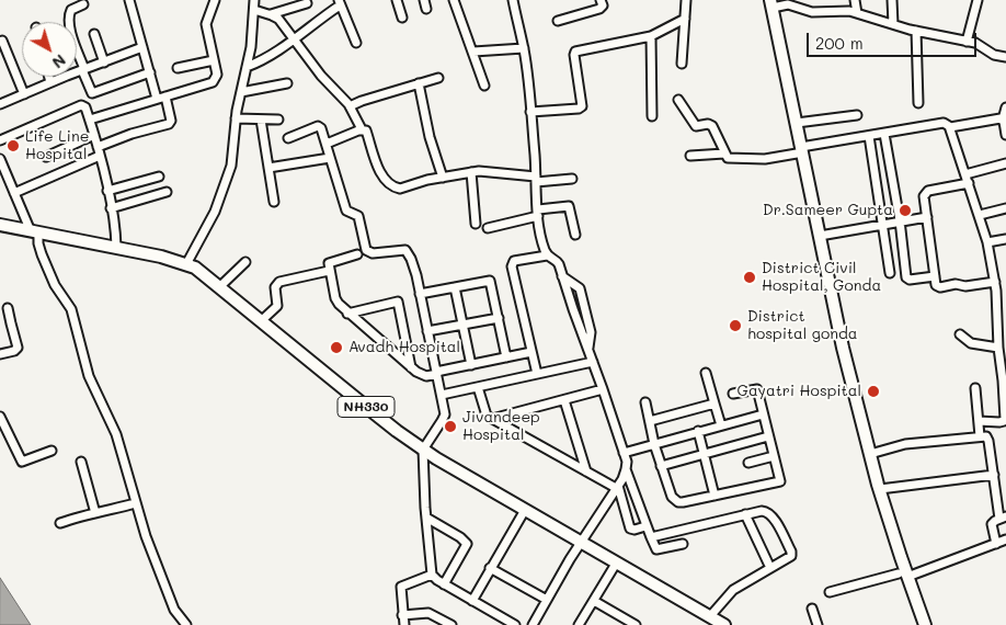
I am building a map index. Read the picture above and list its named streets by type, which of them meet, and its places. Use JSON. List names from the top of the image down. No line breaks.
{"streets":{"highway":["NH330"]},"places":["Life Line Hospital","Dr.Sameer Gupta","District Civil Hospital, Gonda","District hospital gonda","Avadh Hospital","Gayatri Hospital","Jivandeep Hospital"],"scale_bar":"200 m","north":"bottom right"}
